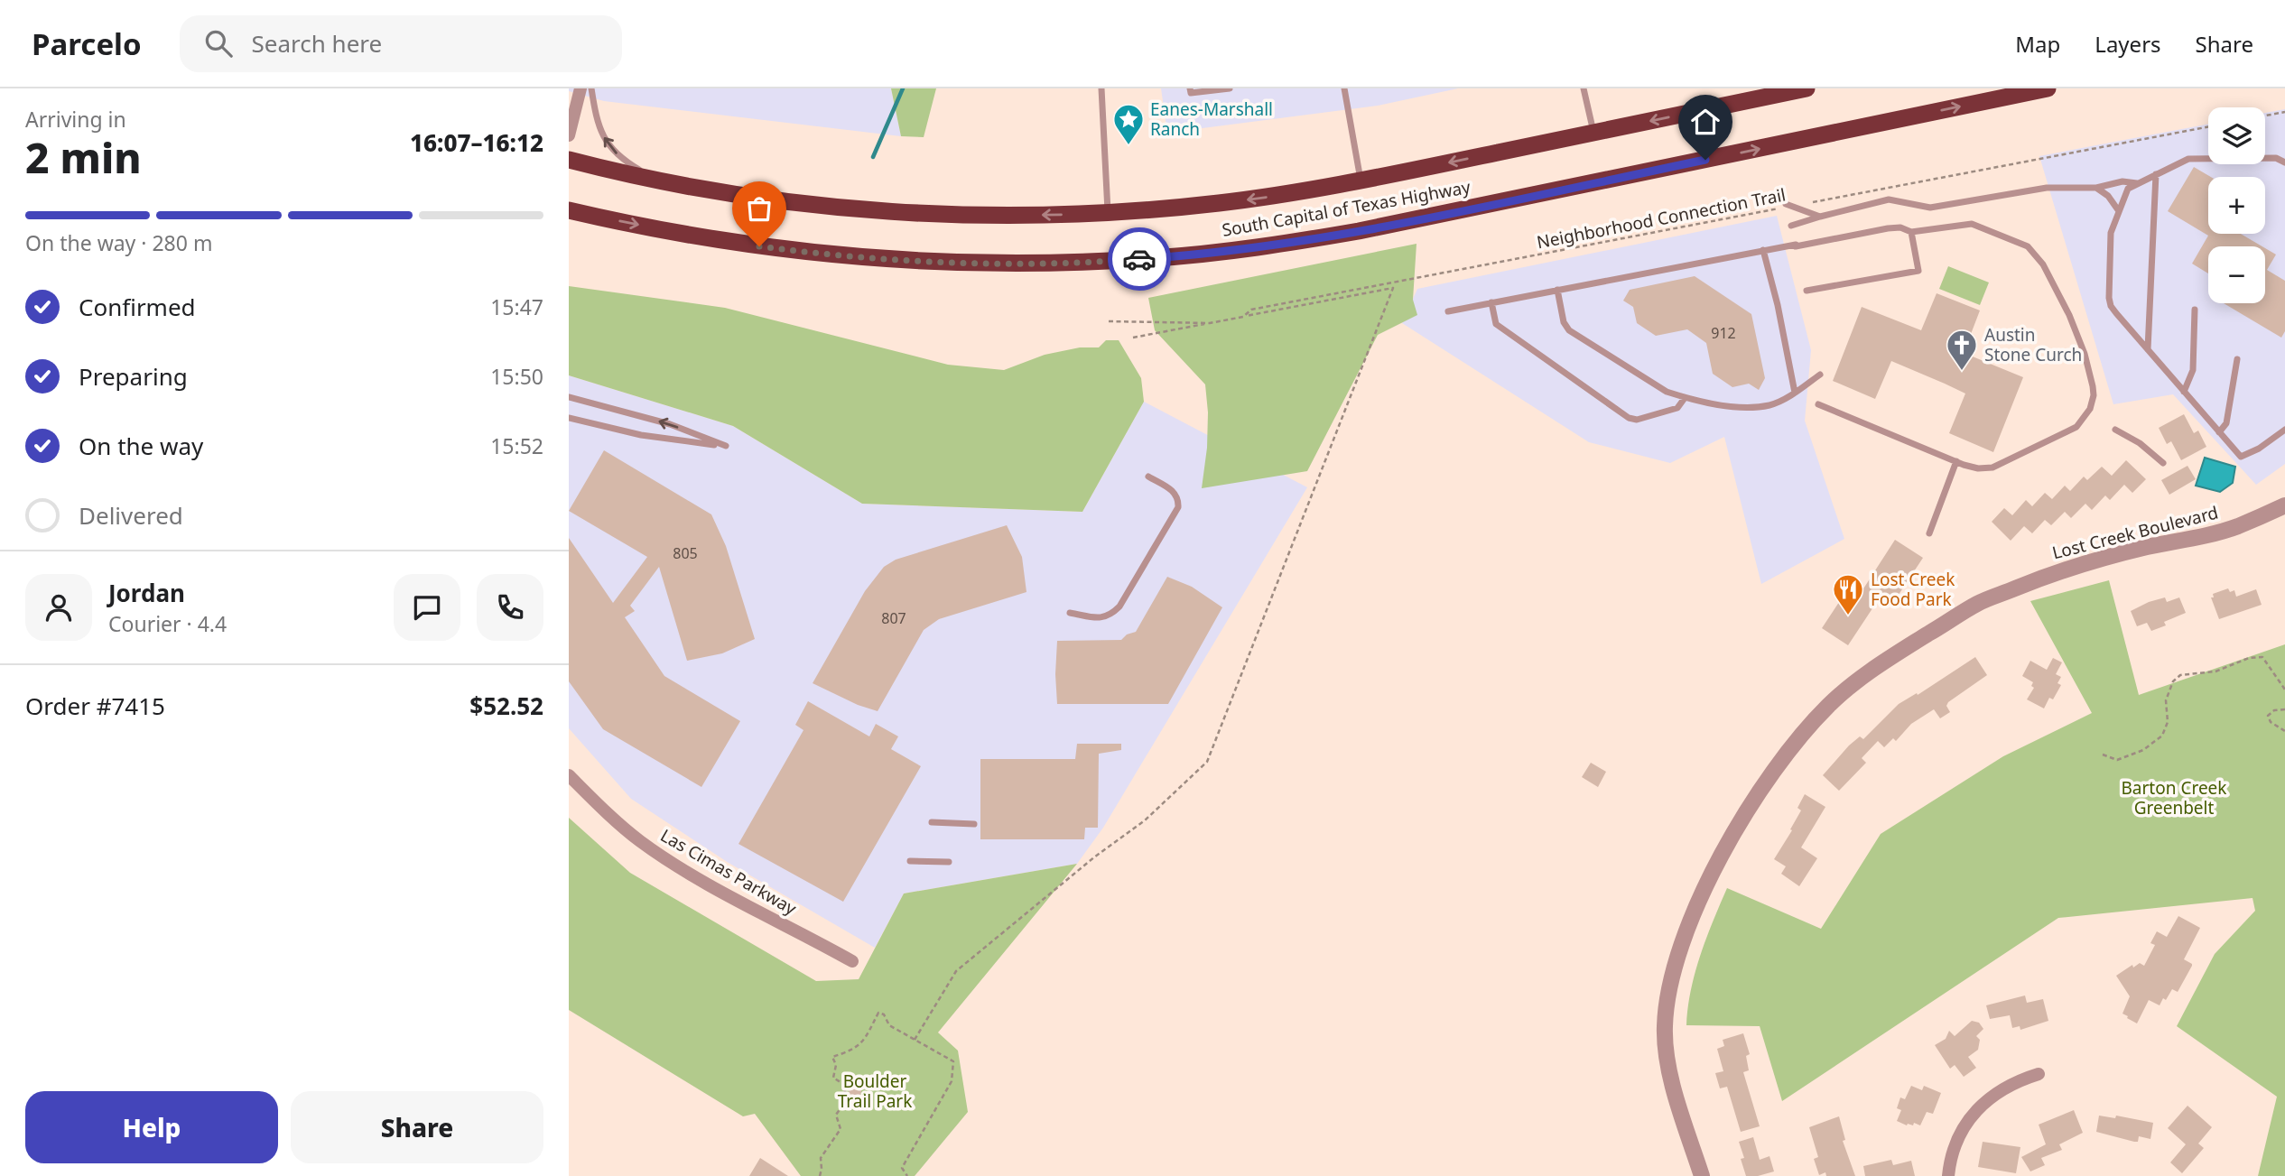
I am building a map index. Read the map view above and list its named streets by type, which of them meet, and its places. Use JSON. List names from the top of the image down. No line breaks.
{"streets":{"highway":["South Capital of Texas Highway"],"street":["Lost Creek Boulevard","Las Cimas Parkway"],"path":["Neighborhood Connection Trail"]},"parks":["Barton Creek Greenbelt","Boulder Trail Park"],"places":{"place":["Eanes-Marshall Ranch"],"church":["Austin Stone Curch"],"restaurant":["Lost Creek Food Park"]},"house_numbers":["912","805","807"],"page":{"header":"Parcelo","search":"Search here","nav":["Map","Layers","Share"],"heading":["2 min","Arriving in","16:07–16:12"],"panel":["Jordan","Courier · 4.4","Order #7415","$52.52"],"map_buttons":["+","−"],"bar":"On the way · 280 m","list":[["Confirmed","15:47"],["Preparing","15:50"],["On the way","15:52"],"Delivered"],"buttons":["Help","Share"]}}
